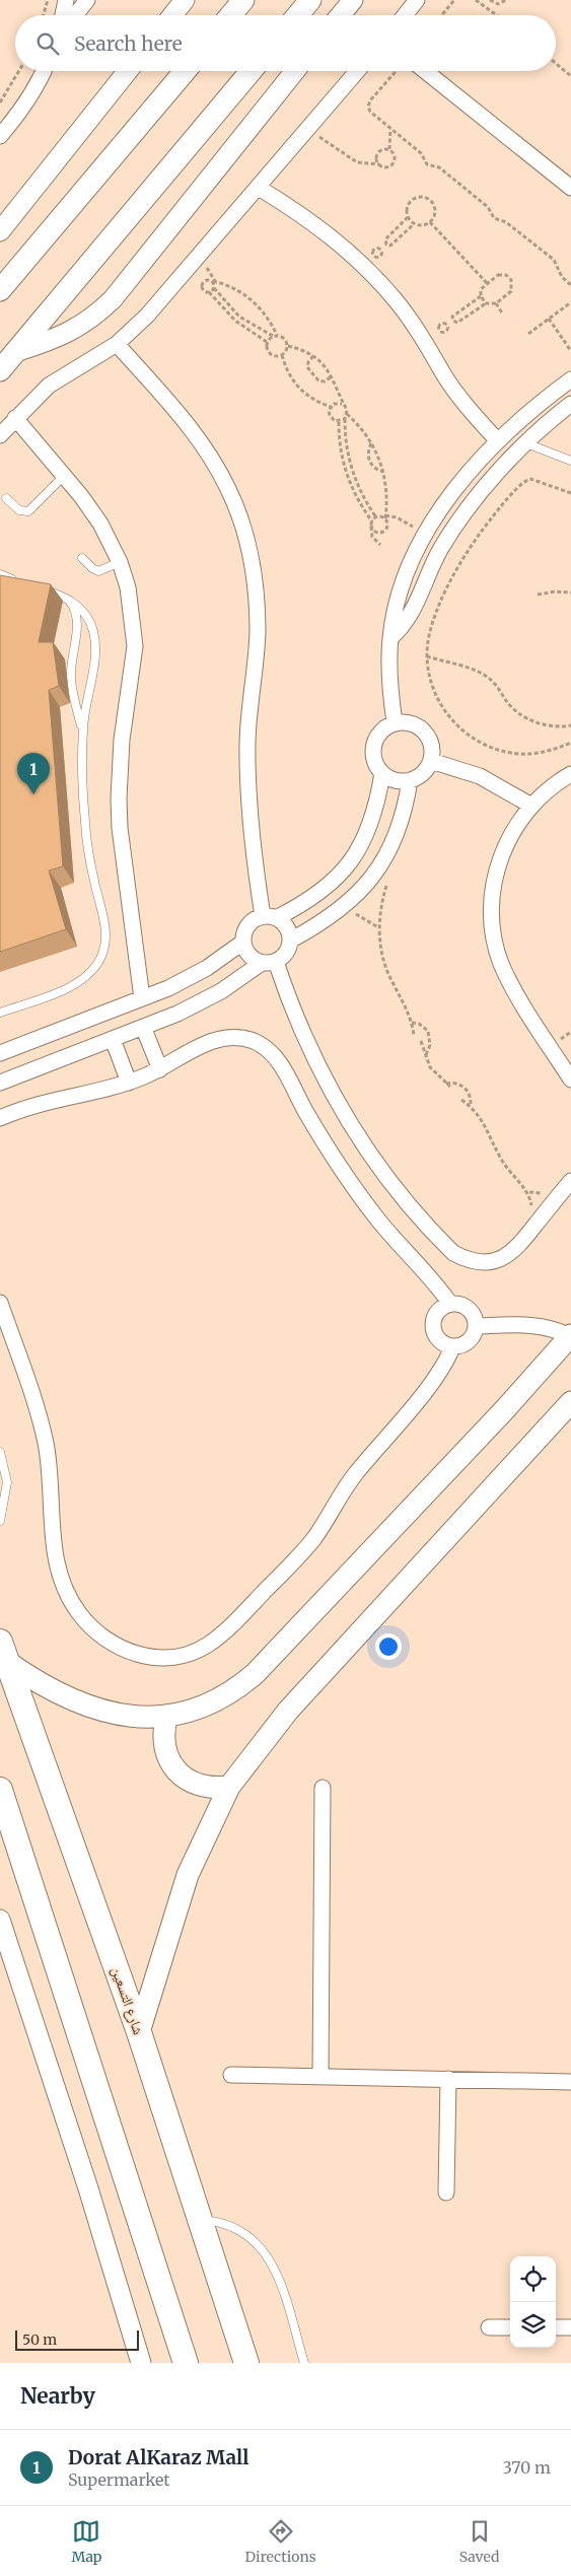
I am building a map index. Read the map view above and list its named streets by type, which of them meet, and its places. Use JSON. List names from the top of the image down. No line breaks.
{"streets":{"main road":["شارع التسعين"]},"scale_bar":"50 m","page":{"search":"Search here","pins":"1","scale":"50 m","heading":"Nearby","list":[{"mark":"1","name":"Dorat AlKaraz Mall","note":"Supermarket","value":"370 m"}],"nav":["Map","Directions","Saved"]}}
